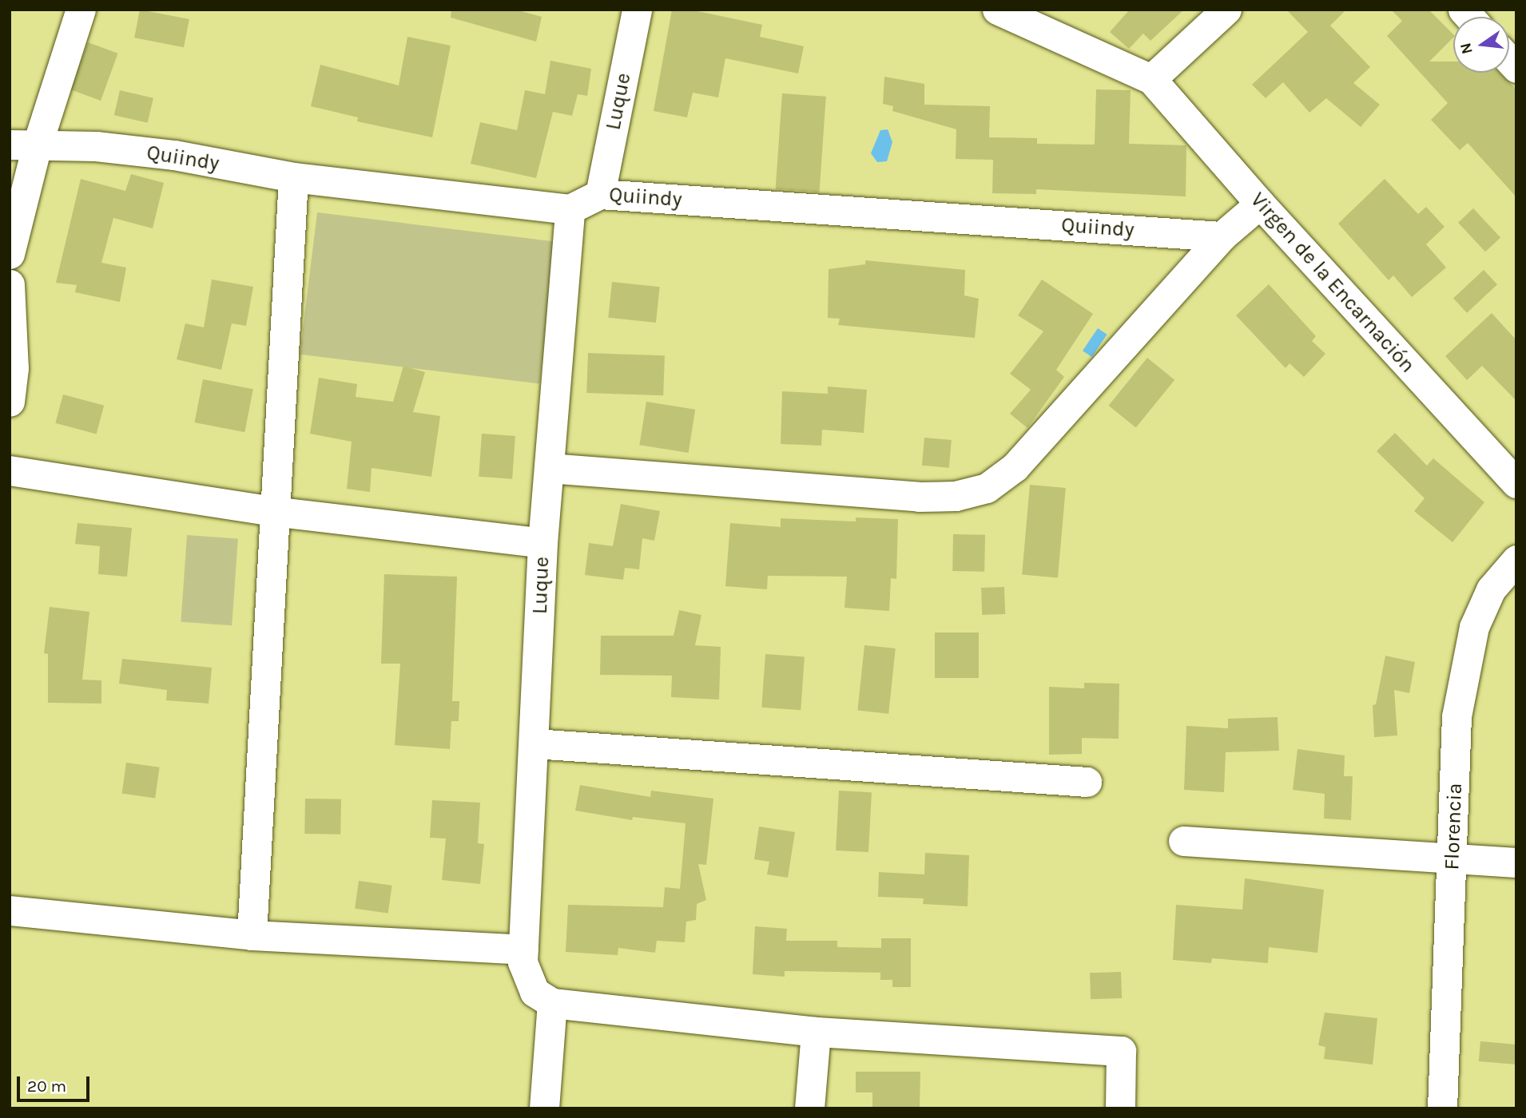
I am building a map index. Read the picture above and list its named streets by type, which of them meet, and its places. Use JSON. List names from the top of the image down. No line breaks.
{"streets":{"street":["Luque","Quiindy","Virgen de la Encarnación","Florencia"]},"crossings":[["Luque","Quiindy"]],"scale_bar":"20 m","north":"left"}
